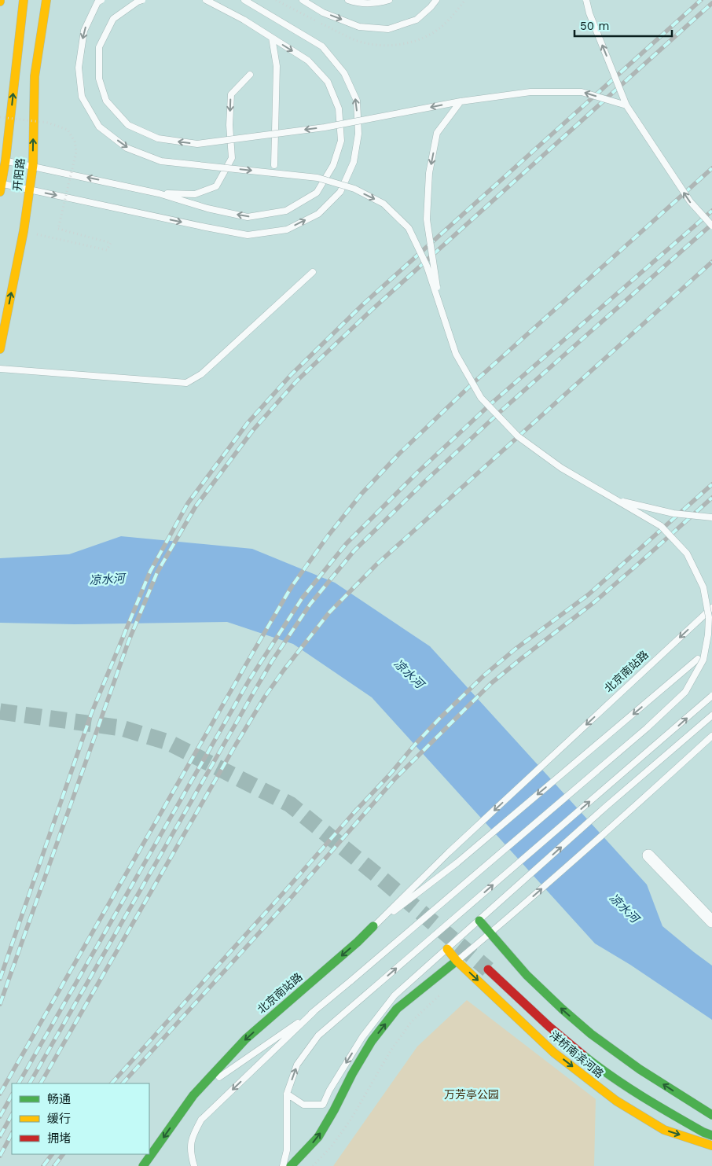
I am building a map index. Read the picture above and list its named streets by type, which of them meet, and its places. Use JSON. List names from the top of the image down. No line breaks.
{"streets":{"street":["开阳路","北京南站路","洋桥南滨河路"]},"one_way":["开阳路"],"water":["凉水河"],"parks":["万芳亭公园"],"legend":["畅通","缓行","拥堵"],"scale_bar":"50 m"}
